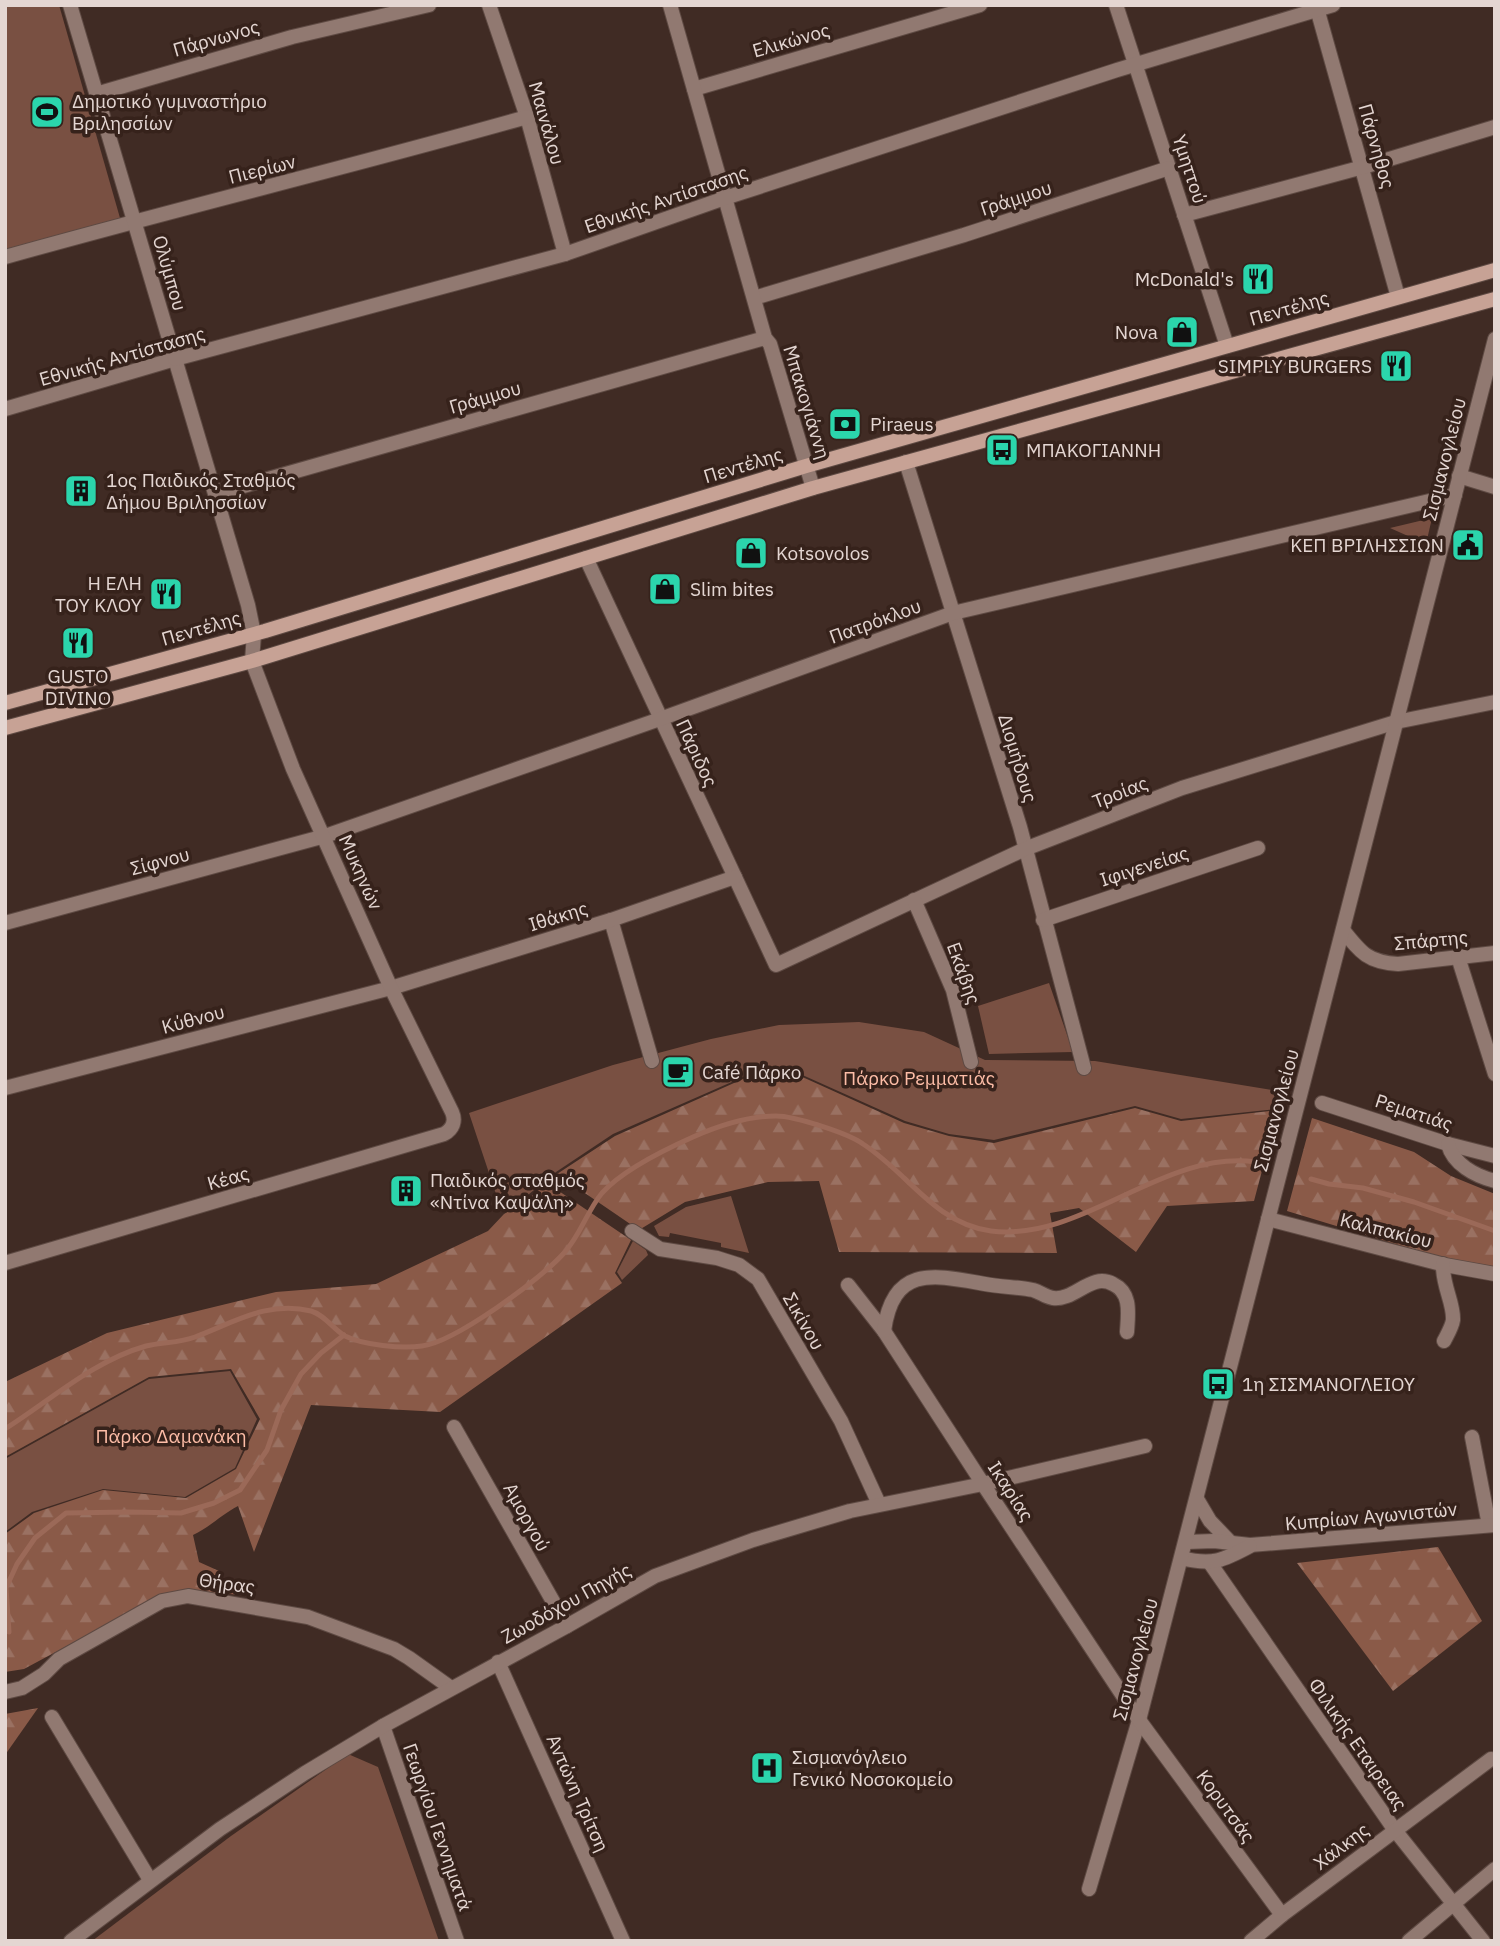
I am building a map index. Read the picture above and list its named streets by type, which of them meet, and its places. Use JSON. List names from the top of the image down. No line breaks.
{"streets":{"main road":["Πεντέλης"],"street":["Πάρνωνος","Ελικώνος","Μαινάλου","Πάρνηθος","Πιερίων","Υμηττού","Γράμμου","Εθνικής Αντίστασης","Ολύμπου","Μπακογιάννη","Σισμανογλείου","Πατρόκλου","Πάριδος","Διομήδους","Τροίας","Σίφνου","Ιφιγενείας","Μυκηνών","Ιθάκης","Σπάρτης","Εκάβης","Κύθνου","Ρεματιάς","Κέας","Καλπακίου","Σικίνου","Ικαρίας","Κυπρίων Αγωνιστών","Αμοργού","Θήρας","Ζωοδόχου Πηγής","Φιλικής Εταιρειας","Αντώνη Τρίτση","Κορυτσάς","Γεωργίου Γεννηματά","Χάλκης"]},"crossings":[["Πάρνωνος","Ολύμπου"],["Ελικώνος","Μπακογιάννη"],["Μαινάλου","Πιερίων"],["Μαινάλου","Εθνικής Αντίστασης"],["Πάρνηθος","Εθνικής Αντίστασης"],["Πάρνηθος","Πεντέλης"],["Πιερίων","Ολύμπου"],["Υμηττού","Γράμμου"],["Υμηττού","Εθνικής Αντίστασης"],["Υμηττού","Πεντέλης"],["Γράμμου","Ολύμπου"],["Γράμμου","Μπακογιάννη"],["Εθνικής Αντίστασης","Ολύμπου"],["Εθνικής Αντίστασης","Μπακογιάννη"],["Ολύμπου","Πεντέλης"],["Ολύμπου","Μυκηνών"],["Πεντέλης","Μπακογιάννη"],["Πεντέλης","Μυκηνών"],["Σισμανογλείου","Πατρόκλου"],["Σισμανογλείου","Τροίας"],["Σισμανογλείου","Σπάρτης"],["Σισμανογλείου","Καλπακίου"],["Σισμανογλείου","Ικαρίας"],["Σισμανογλείου","Κυπρίων Αγωνιστών"],["Σισμανογλείου","Κορυτσάς"],["Πατρόκλου","Πάριδος"],["Πατρόκλου","Διομήδους"],["Πατρόκλου","Σίφνου"],["Πατρόκλου","Μυκηνών"],["Πάριδος","Τροίας"],["Πάριδος","Ιθάκης"],["Διομήδους","Τροίας"],["Διομήδους","Ιφιγενείας"],["Τροίας","Εκάβης"],["Σίφνου","Μυκηνών"],["Μυκηνών","Ιθάκης"],["Μυκηνών","Κύθνου"],["Μυκηνών","Κέας"],["Ιθάκης","Κύθνου"],["Σικίνου","Ζωοδόχου Πηγής"],["Ικαρίας","Ζωοδόχου Πηγής"],["Ικαρίας","Κορυτσάς"],["Κυπρίων Αγωνιστών","Φιλικής Εταιρειας"],["Αμοργού","Ζωοδόχου Πηγής"],["Θήρας","Ζωοδόχου Πηγής"],["Ζωοδόχου Πηγής","Αντώνη Τρίτση"],["Ζωοδόχου Πηγής","Γεωργίου Γεννηματά"],["Φιλικής Εταιρειας","Χάλκης"],["Κορυτσάς","Χάλκης"]],"parks":["Πάρκο Ρεμματιάς","Πάρκο Δαμανάκη"],"places":{"sports":["Δημοτικό γυμναστήριο Βριλησσίων"],"restaurant":["McDonald's","SIMPLY BURGERS","Η ΕΛΗ ΤΟΥ ΚΛΟΥ","GUSTO DIVINO"],"shop":["Nova","Kotsovolos","Slim bites"],"bank":["Piraeus"],"bus stop":["ΜΠΑΚΟΓΙΑΝΝΗ","1η ΣΙΣΜΑΝΟΓΛΕΙΟΥ"],"building":["1ος Παιδικός Σταθμός Δήμου Βριλησσίων","Παιδικός σταθμός «Ντίνα Καψάλη»"],"public building":["ΚΕΠ ΒΡΙΛΗΣΣΙΩΝ"],"cafe":["Café Πάρκο"],"hospital":["Σισμανόγλειο Γενικό Νοσοκομείο"]}}
